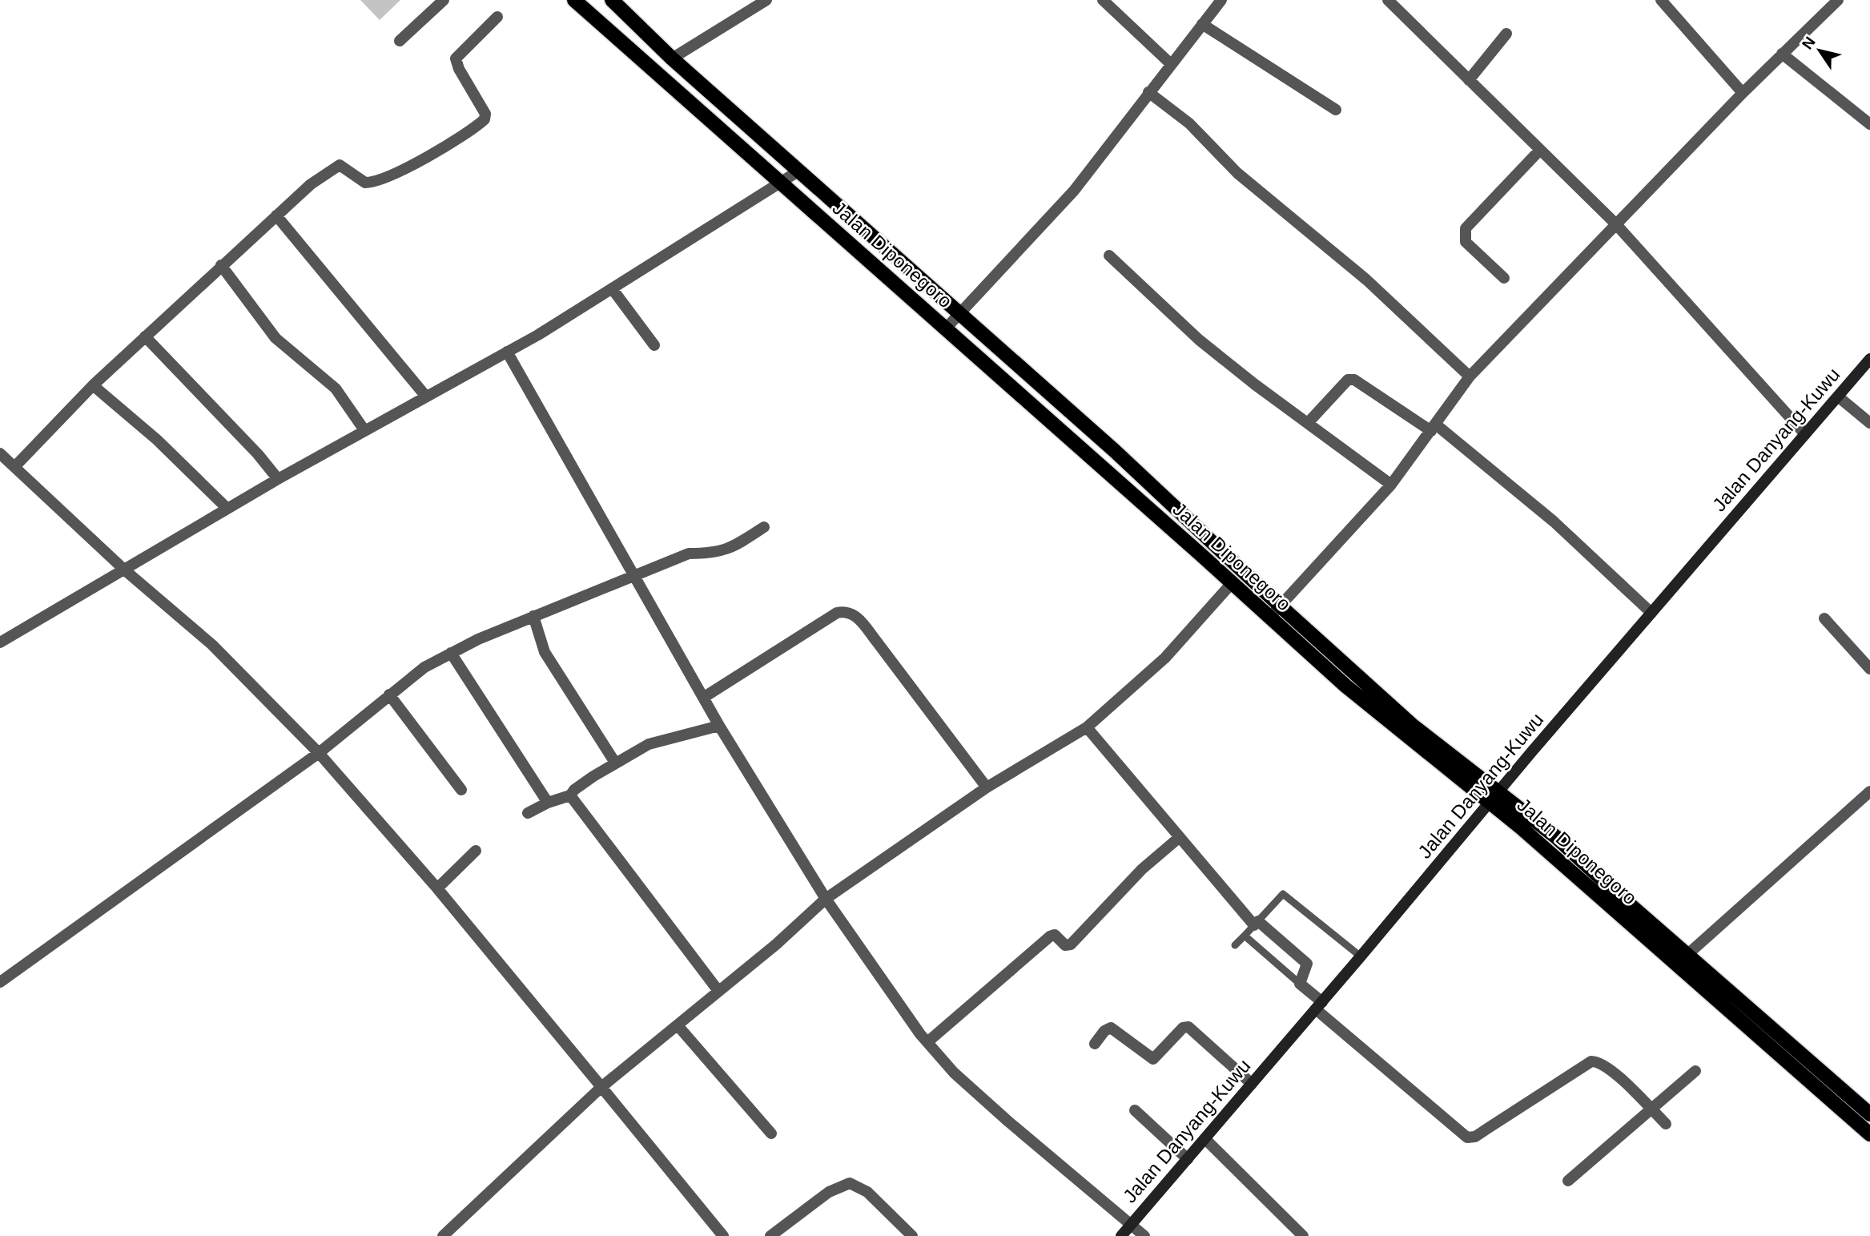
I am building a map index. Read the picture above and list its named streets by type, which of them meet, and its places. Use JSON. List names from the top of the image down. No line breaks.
{"streets":{"main road":["Jalan Diponegoro","Jalan Danyang-Kuwu"]},"crossings":[["Jalan Diponegoro","Jalan Danyang-Kuwu"]],"north":"top left"}
